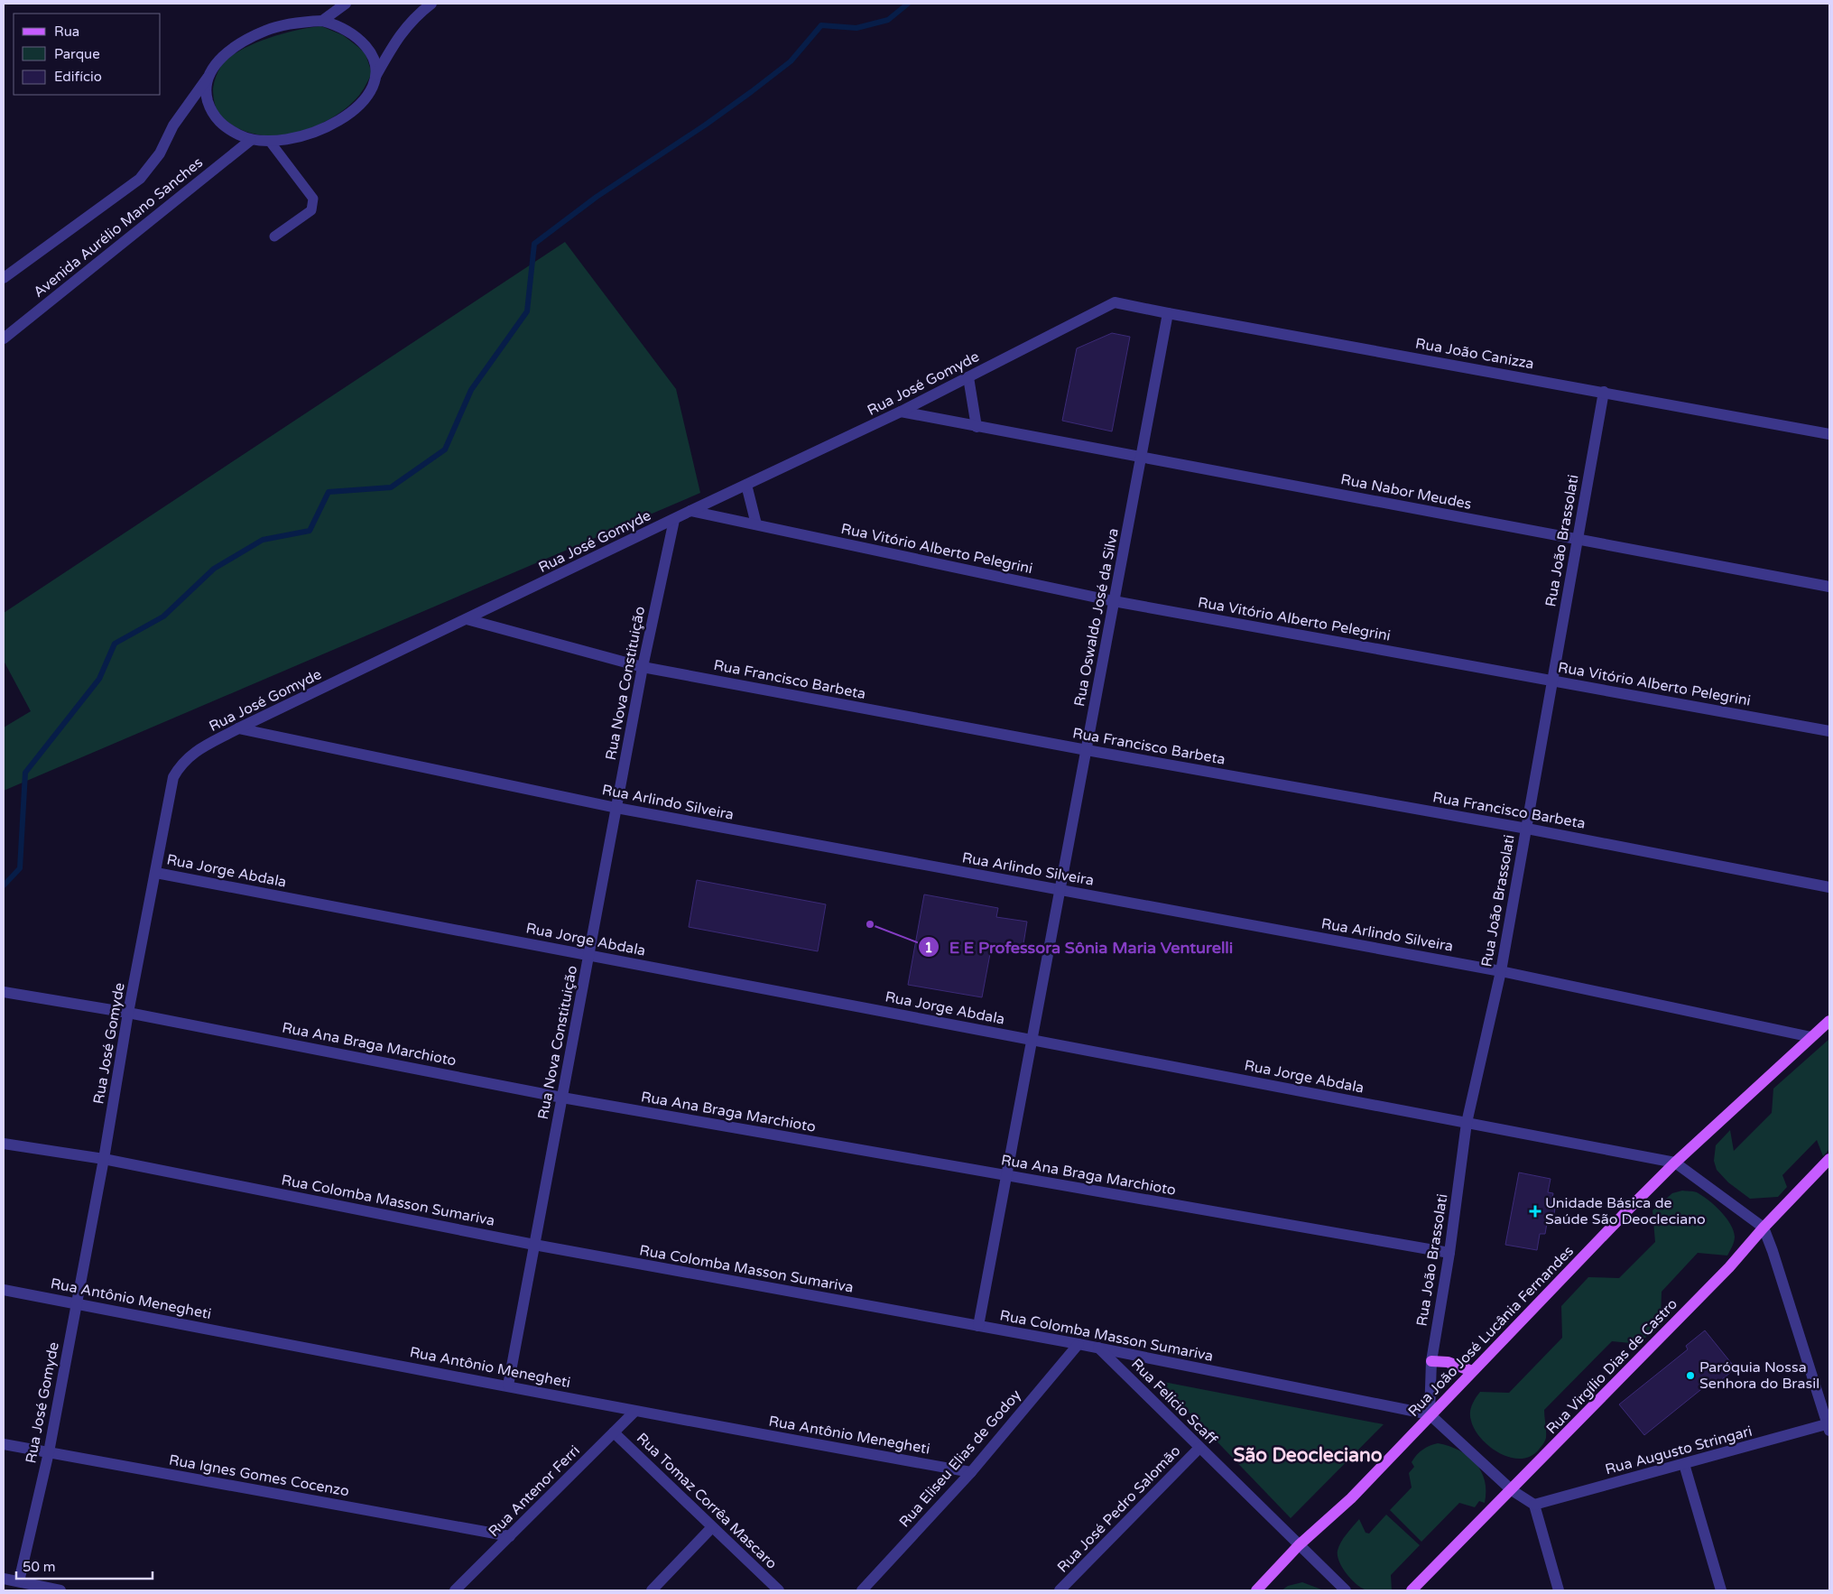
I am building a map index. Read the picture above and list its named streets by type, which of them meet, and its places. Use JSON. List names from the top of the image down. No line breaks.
{"streets":{"main road":["Rua João José Lucânia Fernandes","Rua Virgílio Dias de Castro"],"street":["Avenida Aurélio Mano Sanches","Rua João Canizza","Rua José Gomyde","Rua Nabor Meudes","Rua João Brassolati","Rua Vitório Alberto Pelegrini","Rua Oswaldo José da Silva","Rua Francisco Barbeta","Rua Nova Constituição","Rua Arlindo Silveira","Rua Jorge Abdala","Rua Ana Braga Marchioto","Rua Colomba Masson Sumariva","Rua Antônio Menegheti","Rua Felício Scaff","Rua Augusto Stringari","Rua Eliseu Elias de Godoy","Rua Ignes Gomes Cocenzo","Rua Antenor Ferri","Rua Tomaz Corrêa Mascaro","Rua José Pedro Salomão"]},"crossings":[["Rua João Canizza","Rua José Gomyde"],["Rua João Canizza","Rua João Brassolati"],["Rua João Canizza","Rua Oswaldo José da Silva"],["Rua José Gomyde","Rua Nabor Meudes"],["Rua José Gomyde","Rua Vitório Alberto Pelegrini"],["Rua José Gomyde","Rua Francisco Barbeta"],["Rua José Gomyde","Rua Nova Constituição"],["Rua José Gomyde","Rua Arlindo Silveira"],["Rua José Gomyde","Rua Jorge Abdala"],["Rua José Gomyde","Rua Ana Braga Marchioto"],["Rua José Gomyde","Rua Colomba Masson Sumariva"],["Rua José Gomyde","Rua Antônio Menegheti"],["Rua José Gomyde","Rua Ignes Gomes Cocenzo"],["Rua Nabor Meudes","Rua João Brassolati"],["Rua Nabor Meudes","Rua Oswaldo José da Silva"],["Rua João Brassolati","Rua Vitório Alberto Pelegrini"],["Rua João Brassolati","Rua Francisco Barbeta"],["Rua João Brassolati","Rua Arlindo Silveira"],["Rua João Brassolati","Rua Jorge Abdala"],["Rua João Brassolati","Rua Ana Braga Marchioto"],["Rua João Brassolati","Rua Colomba Masson Sumariva"],["Rua João Brassolati","Rua João José Lucânia Fernandes"],["Rua Vitório Alberto Pelegrini","Rua Oswaldo José da Silva"],["Rua Oswaldo José da Silva","Rua Francisco Barbeta"],["Rua Oswaldo José da Silva","Rua Arlindo Silveira"],["Rua Oswaldo José da Silva","Rua Jorge Abdala"],["Rua Oswaldo José da Silva","Rua Ana Braga Marchioto"],["Rua Oswaldo José da Silva","Rua Colomba Masson Sumariva"],["Rua Francisco Barbeta","Rua Nova Constituição"],["Rua Nova Constituição","Rua Arlindo Silveira"],["Rua Nova Constituição","Rua Jorge Abdala"],["Rua Nova Constituição","Rua Ana Braga Marchioto"],["Rua Nova Constituição","Rua Colomba Masson Sumariva"],["Rua Nova Constituição","Rua Antônio Menegheti"],["Rua Arlindo Silveira","Rua João José Lucânia Fernandes"],["Rua Jorge Abdala","Rua João José Lucânia Fernandes"],["Rua Jorge Abdala","Rua Virgílio Dias de Castro"],["Rua Colomba Masson Sumariva","Rua João José Lucânia Fernandes"],["Rua Colomba Masson Sumariva","Rua Felício Scaff"],["Rua Colomba Masson Sumariva","Rua Eliseu Elias de Godoy"],["Rua Antônio Menegheti","Rua Eliseu Elias de Godoy"],["Rua Antônio Menegheti","Rua Antenor Ferri"],["Rua João José Lucânia Fernandes","Rua Felício Scaff"],["Rua Felício Scaff","Rua José Pedro Salomão"],["Rua Ignes Gomes Cocenzo","Rua Antenor Ferri"],["Rua Antenor Ferri","Rua Tomaz Corrêa Mascaro"]],"districts":["São Deocleciano"],"places":{"other":["E E Professora Sônia Maria Venturelli","Paróquia Nossa Senhora do Brasil"],"health":["Unidade Básica de Saúde São Deocleciano"]},"legend":["Rua","Parque","Edifício"],"scale_bar":"50 m"}
